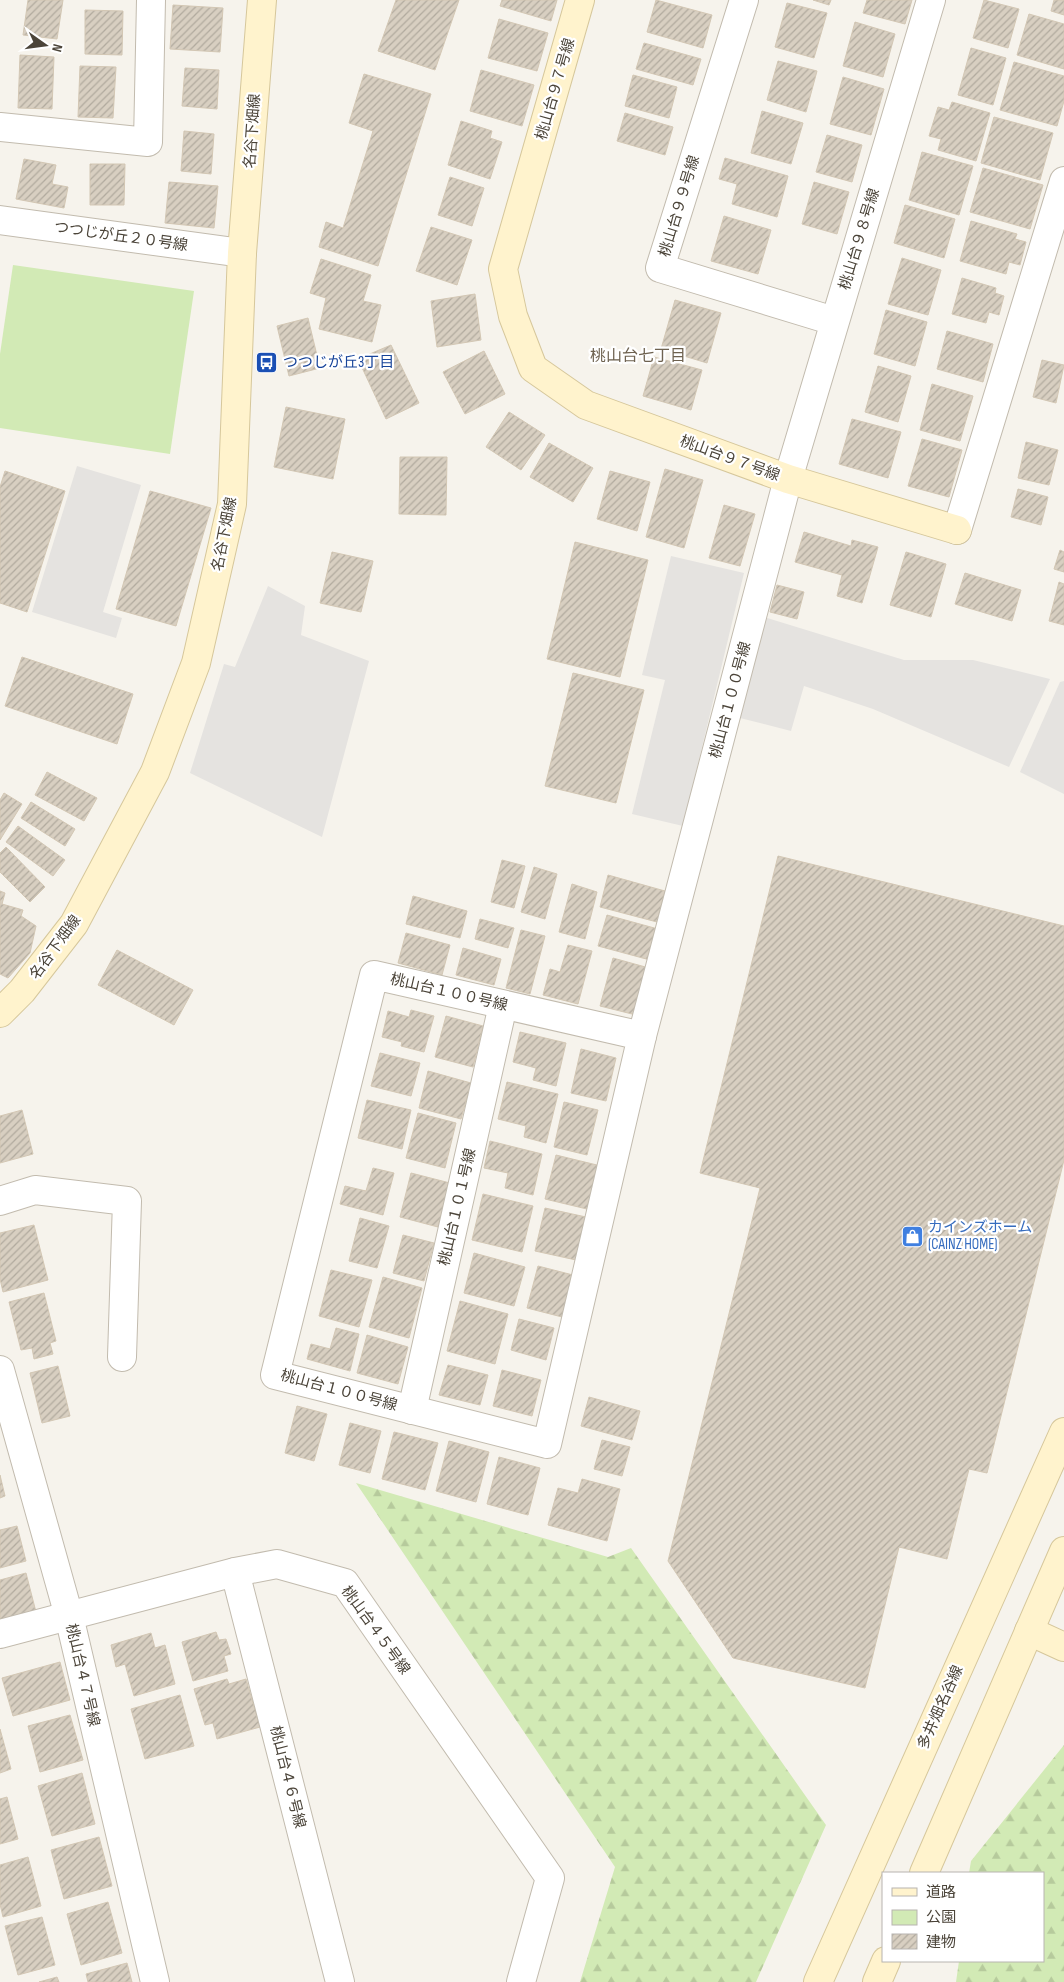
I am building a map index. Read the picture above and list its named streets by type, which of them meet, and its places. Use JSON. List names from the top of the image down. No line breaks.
{"streets":{"street":["桃山台９７号線","名谷下畑線","桃山台９９号線","つつじが丘２０号線","桃山台９８号線","桃山台１００号線","桃山台１０１号線","桃山台４５号線","桃山台４７号線","多井畑名谷線","桃山台４６号線"]},"crossings":[["桃山台９７号線","桃山台９８号線"],["桃山台９７号線","桃山台１００号線"],["名谷下畑線","つつじが丘２０号線"],["桃山台９９号線","桃山台９８号線"],["桃山台９８号線","桃山台１００号線"],["桃山台１００号線","桃山台１０１号線"],["桃山台４５号線","桃山台４７号線"],["桃山台４５号線","桃山台４６号線"]],"districts":["桃山台七丁目"],"places":{"bus stop":["つつじが丘3丁目"],"shop":["カインズホーム (CAINZ HOME)"]},"legend":["道路","公園","建物"],"north":"right"}
